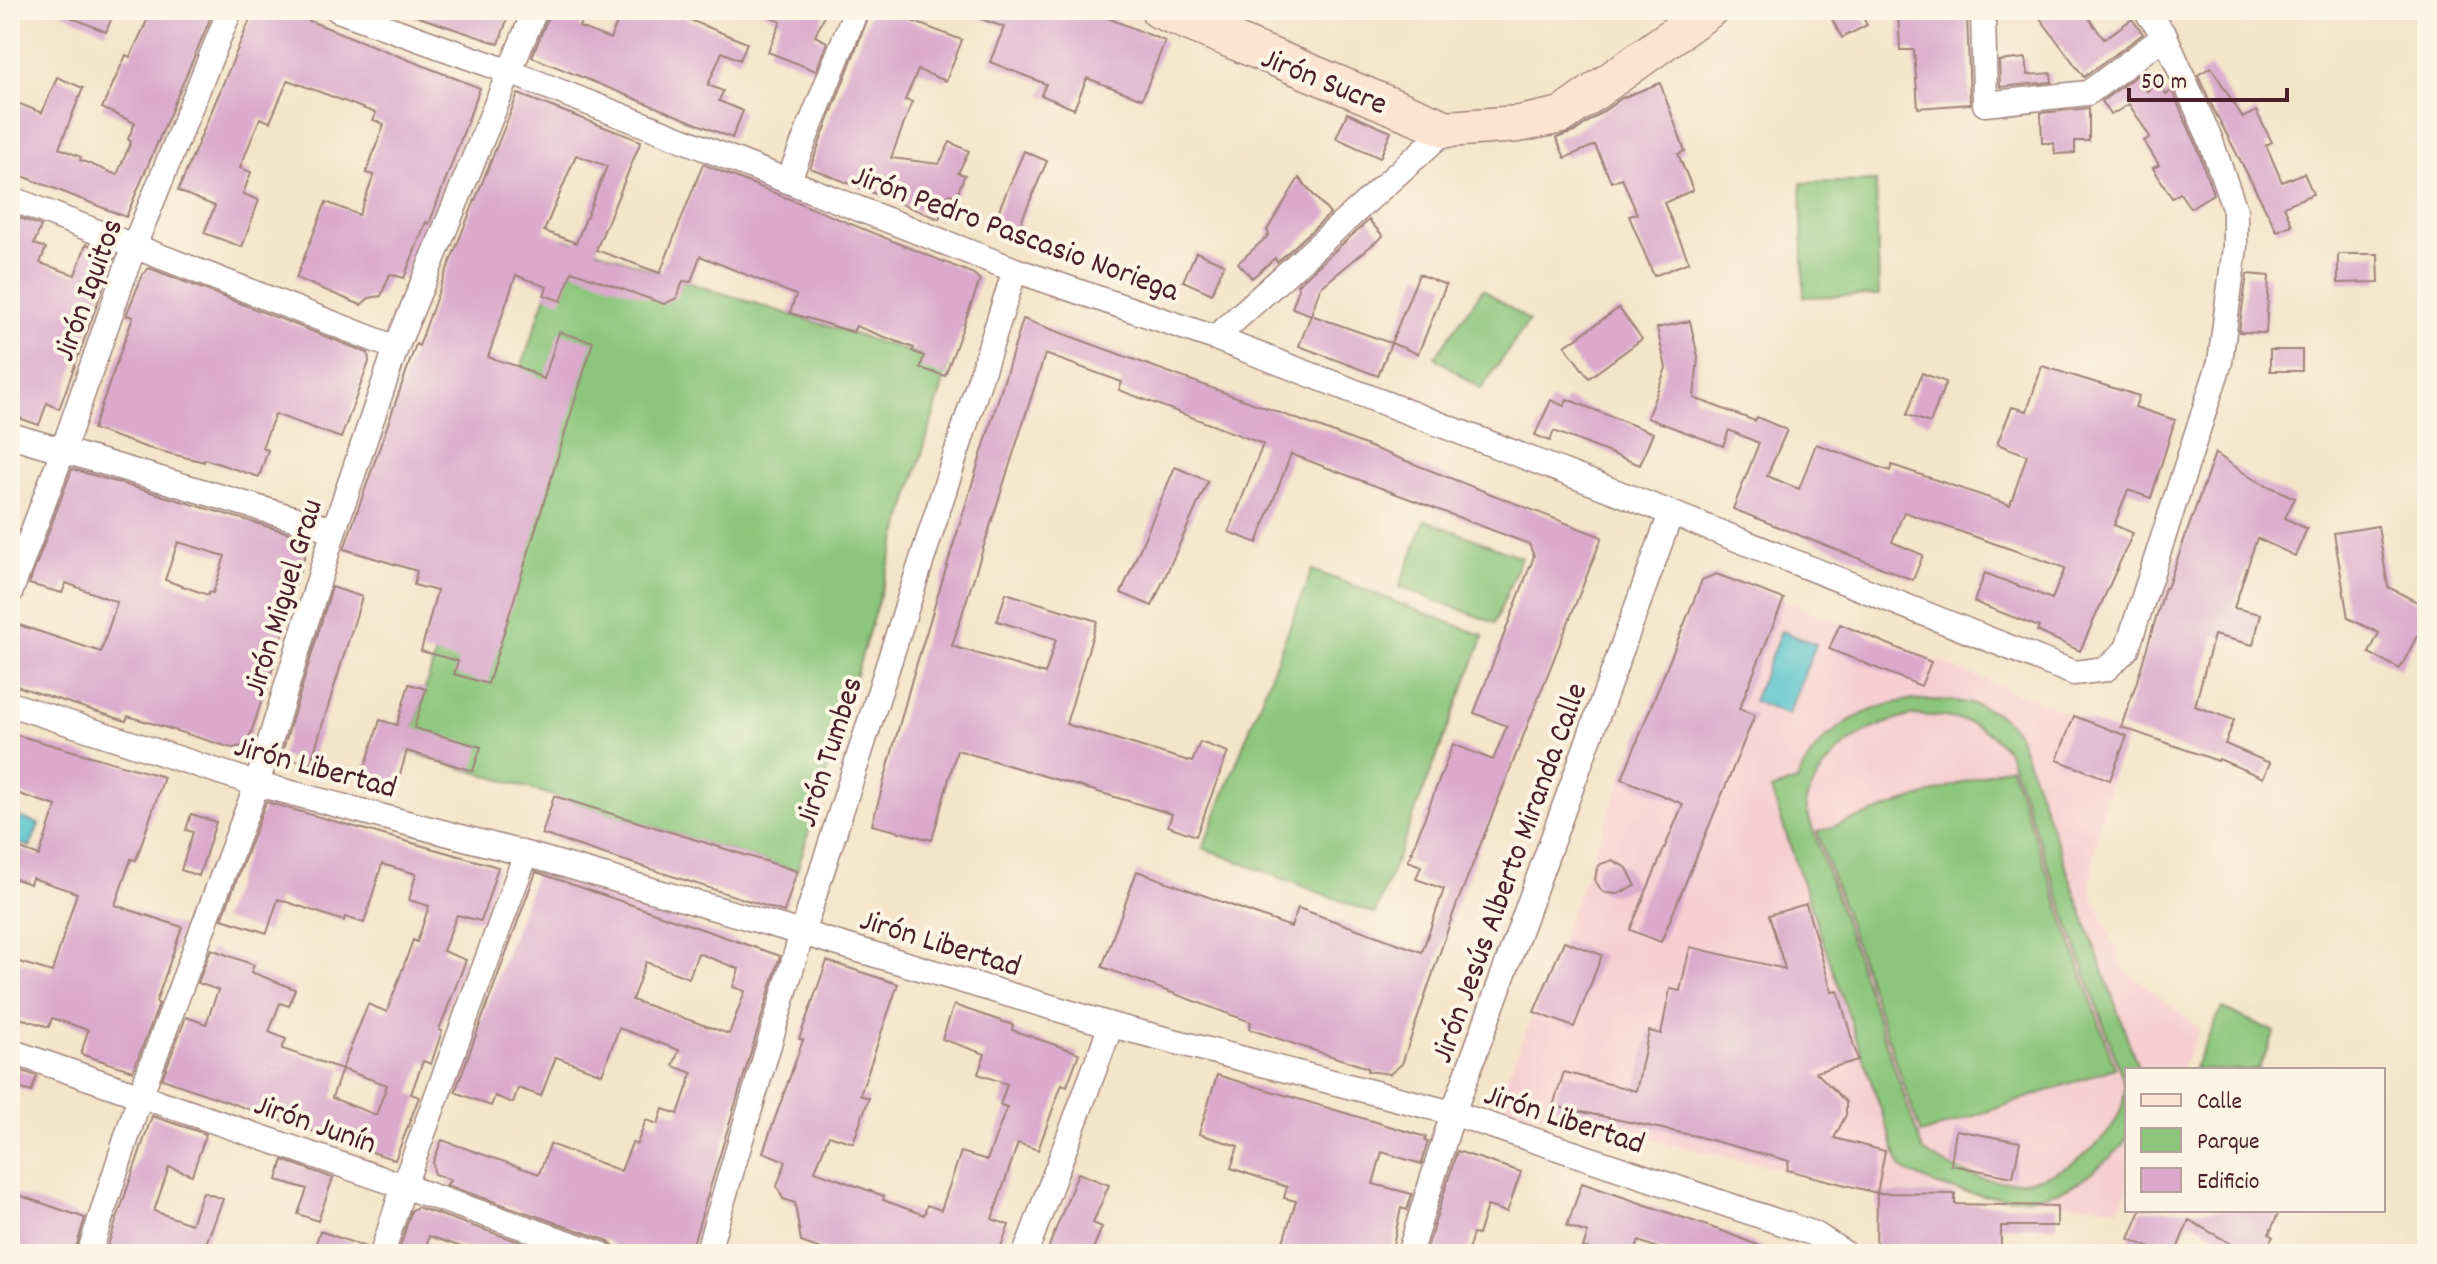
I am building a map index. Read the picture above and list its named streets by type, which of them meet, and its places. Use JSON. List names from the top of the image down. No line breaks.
{"streets":{"street":["Jirón Sucre","Jirón Pedro Pascasio Noriega","Jirón Iquitos","Jirón Miguel Grau","Jirón Tumbes","Jirón Libertad","Jirón Jesús Alberto Miranda Calle","Jirón Junín"]},"crossings":[["Jirón Pedro Pascasio Noriega","Jirón Miguel Grau"],["Jirón Pedro Pascasio Noriega","Jirón Tumbes"],["Jirón Pedro Pascasio Noriega","Jirón Jesús Alberto Miranda Calle"],["Jirón Miguel Grau","Jirón Libertad"],["Jirón Miguel Grau","Jirón Junín"],["Jirón Tumbes","Jirón Libertad"],["Jirón Libertad","Jirón Jesús Alberto Miranda Calle"]],"legend":["Calle","Parque","Edificio"],"scale_bar":"50 m"}
